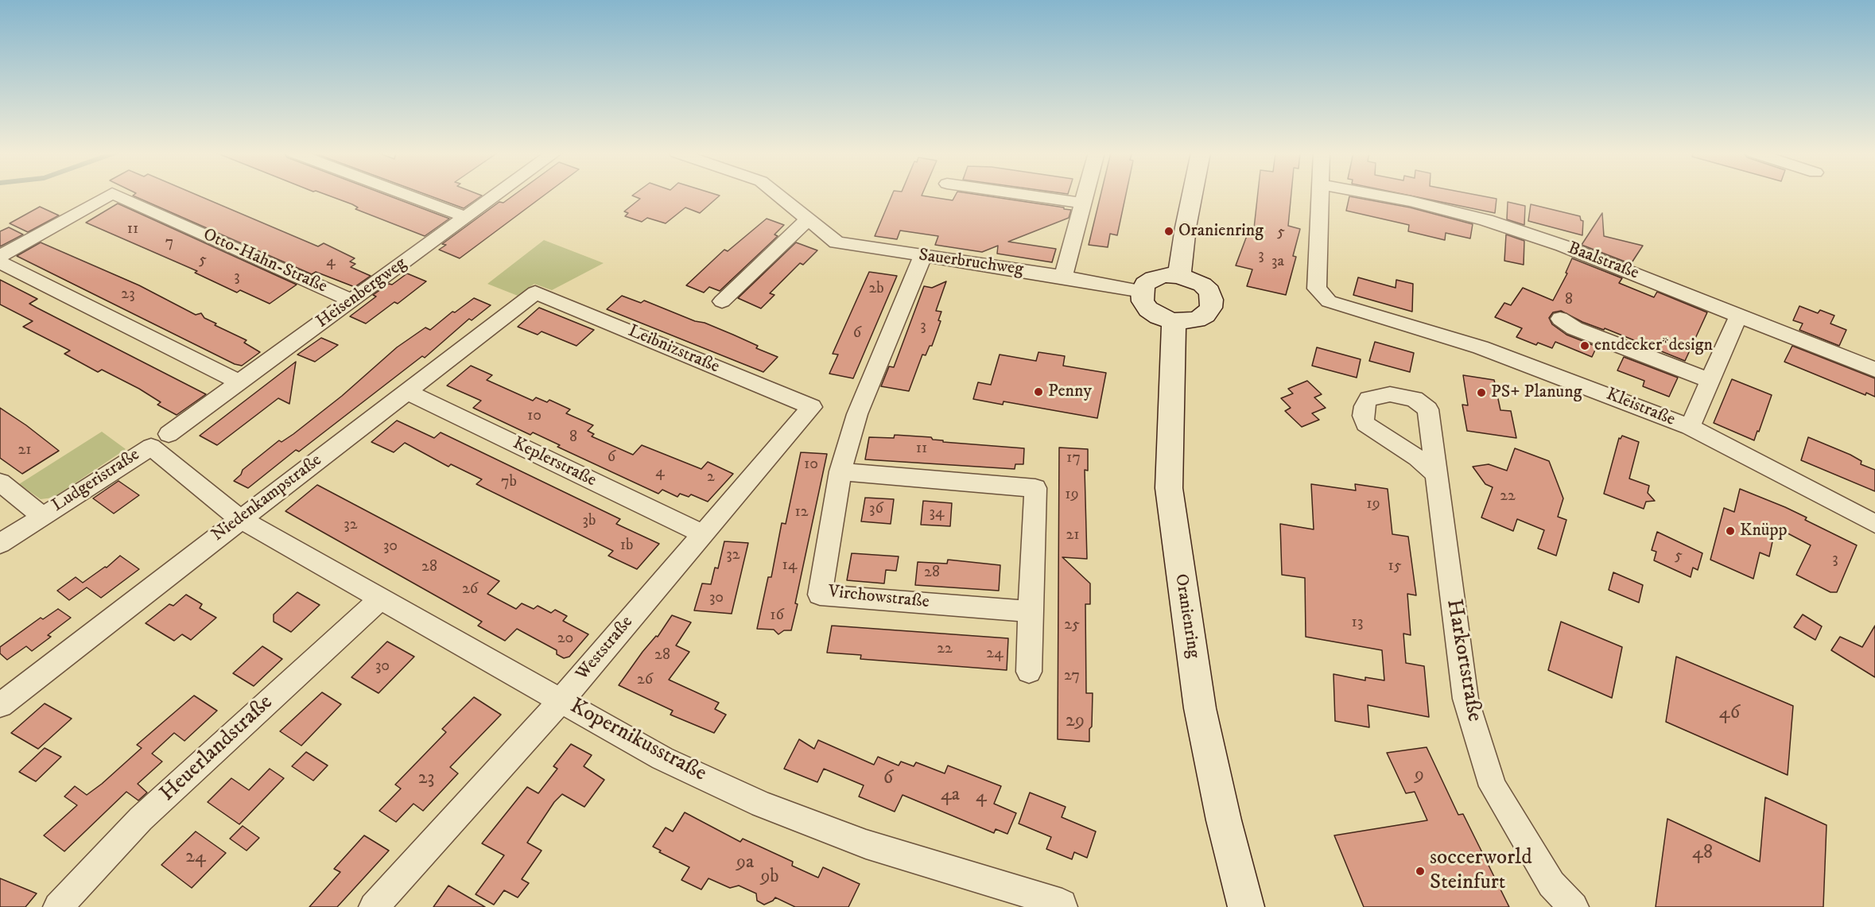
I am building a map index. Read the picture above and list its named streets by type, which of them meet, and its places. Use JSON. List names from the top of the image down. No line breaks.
{"streets":{"street":["Otto-Hahn-Straße","Baalstraße","Sauerbruchweg","Heisenbergweg","Leibnizstraße","Kleistraße","Keplerstraße","Ludgeristraße","Niedenkampstraße","Virchowstraße","Oranienring","Weststraße","Harkortstraße","Kopernikusstraße","Heuerlandstraße"]},"crossings":[["Otto-Hahn-Straße","Heisenbergweg"],["Sauerbruchweg","Virchowstraße"],["Sauerbruchweg","Oranienring"],["Leibnizstraße","Niedenkampstraße"],["Leibnizstraße","Weststraße"],["Keplerstraße","Niedenkampstraße"],["Keplerstraße","Weststraße"],["Ludgeristraße","Niedenkampstraße"],["Ludgeristraße","Kopernikusstraße"],["Niedenkampstraße","Kopernikusstraße"],["Weststraße","Kopernikusstraße"],["Kopernikusstraße","Heuerlandstraße"]],"places":["Oranienring","entdecker*design","Penny","PS+ Planung","Knüpp","soccerworld Steinfurt"],"house_numbers":["11","5","7","3","5","4","3a","3","2b","23","8","3","6","10","8","11","21","6","17","10","4","2","7b","19","22","19","36","12","34","3b","32","21","1b","30","32","5","3","14","15","28","28","26","30","16","13","25","20","22","24","28","30","27","26","46","29","9","23","6","4a","4","48","24","9a","9b"]}
